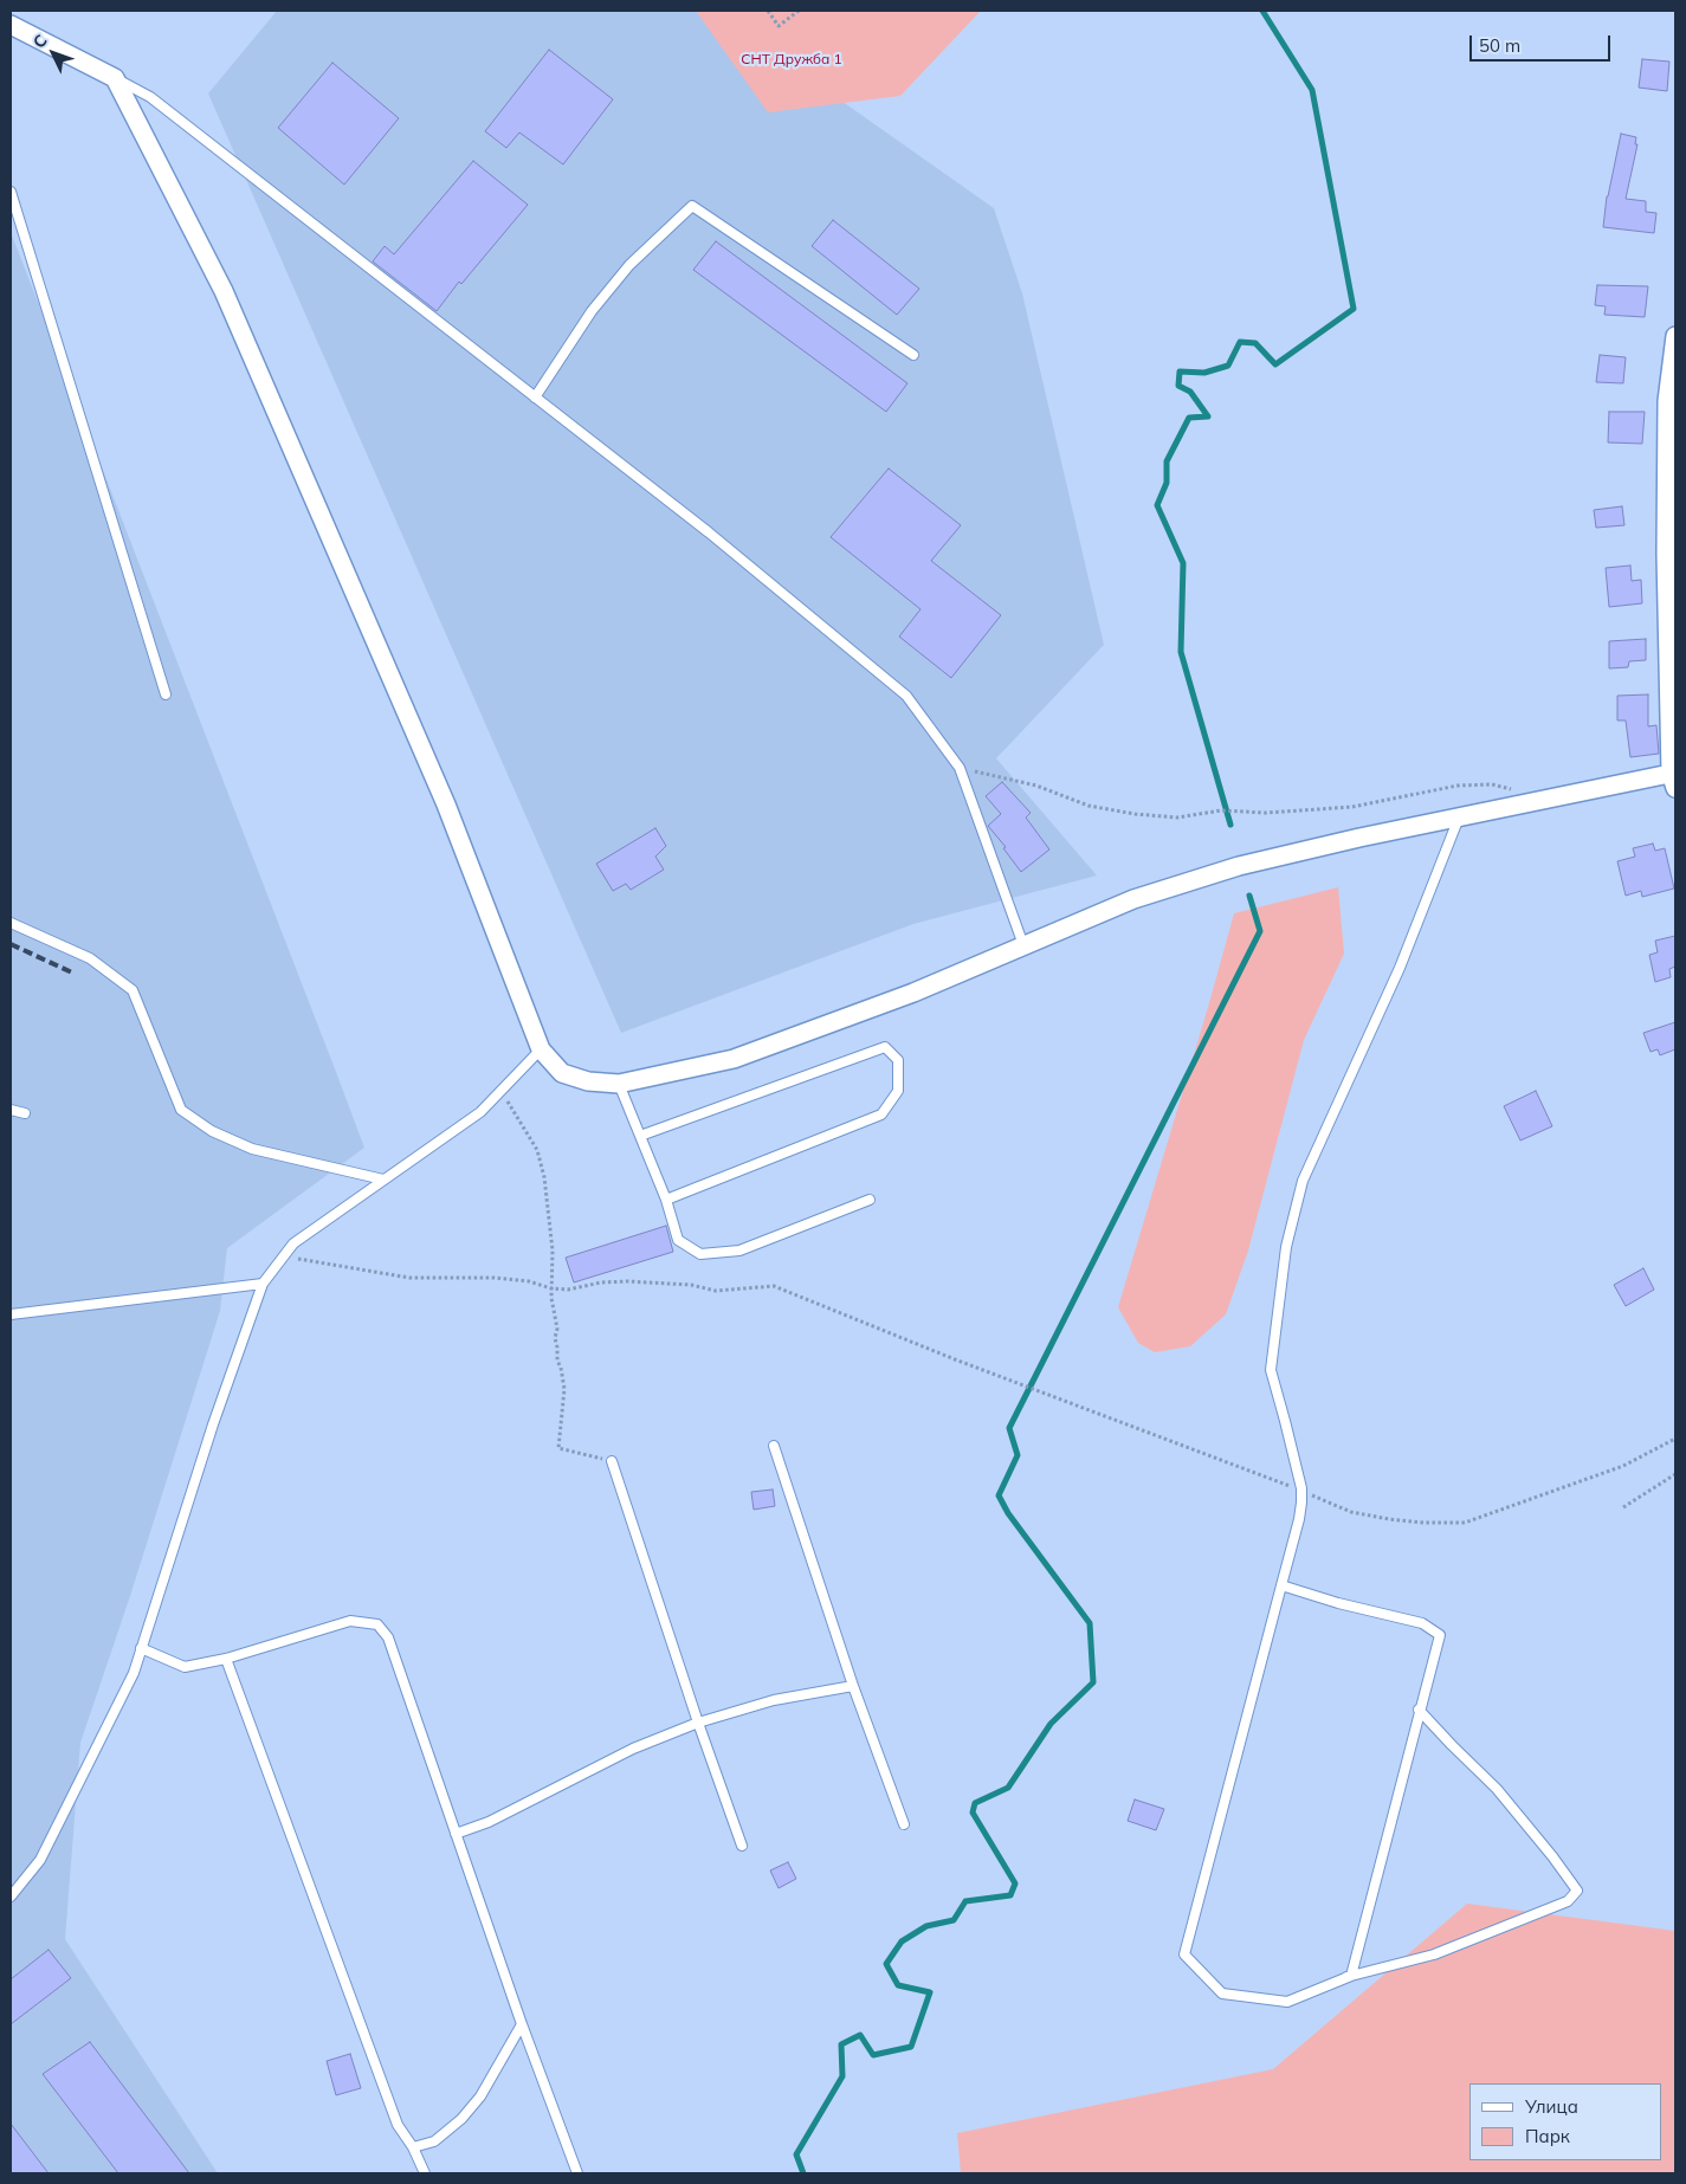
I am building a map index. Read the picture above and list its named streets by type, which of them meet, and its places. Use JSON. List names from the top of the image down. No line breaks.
{"parks":["СНТ Дружба 1"],"legend":["Улица","Парк"],"scale_bar":"50 m","north":"top left"}
